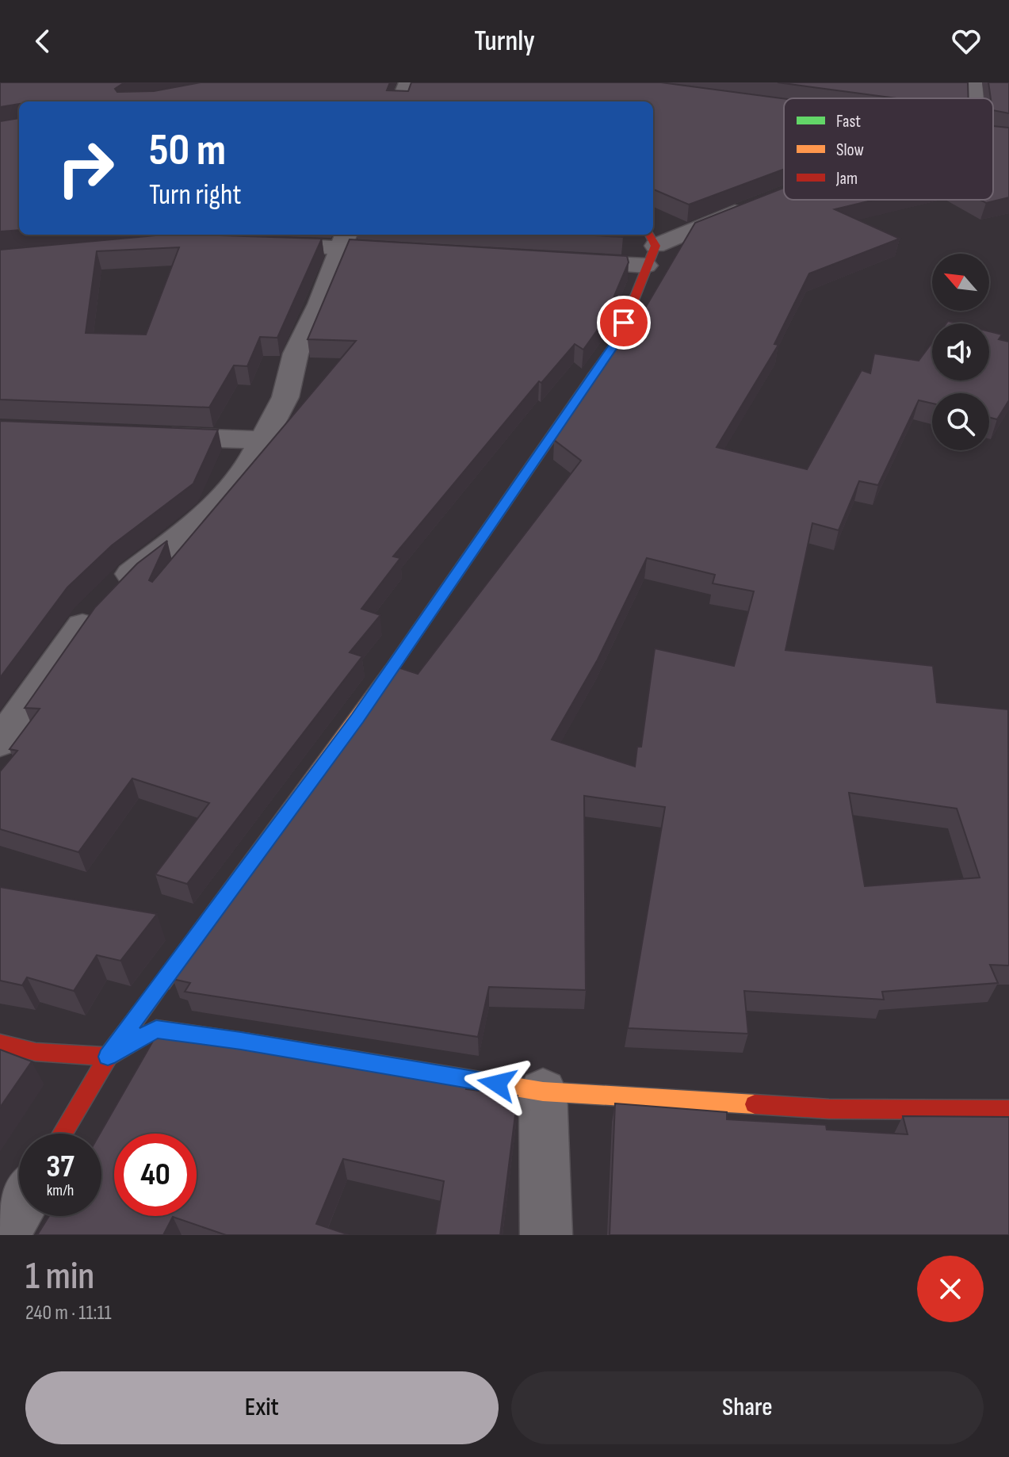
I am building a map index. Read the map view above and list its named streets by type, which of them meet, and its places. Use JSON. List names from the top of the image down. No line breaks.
{"legend":["Fast","Slow","Jam"],"north":"top left","page":{"header":"Turnly","turn":["50 m","Turn right"],"speed":"37 km/h","limit":"40","heading":["1 min","240 m · 11:11"],"buttons":["Exit","Share"]}}
